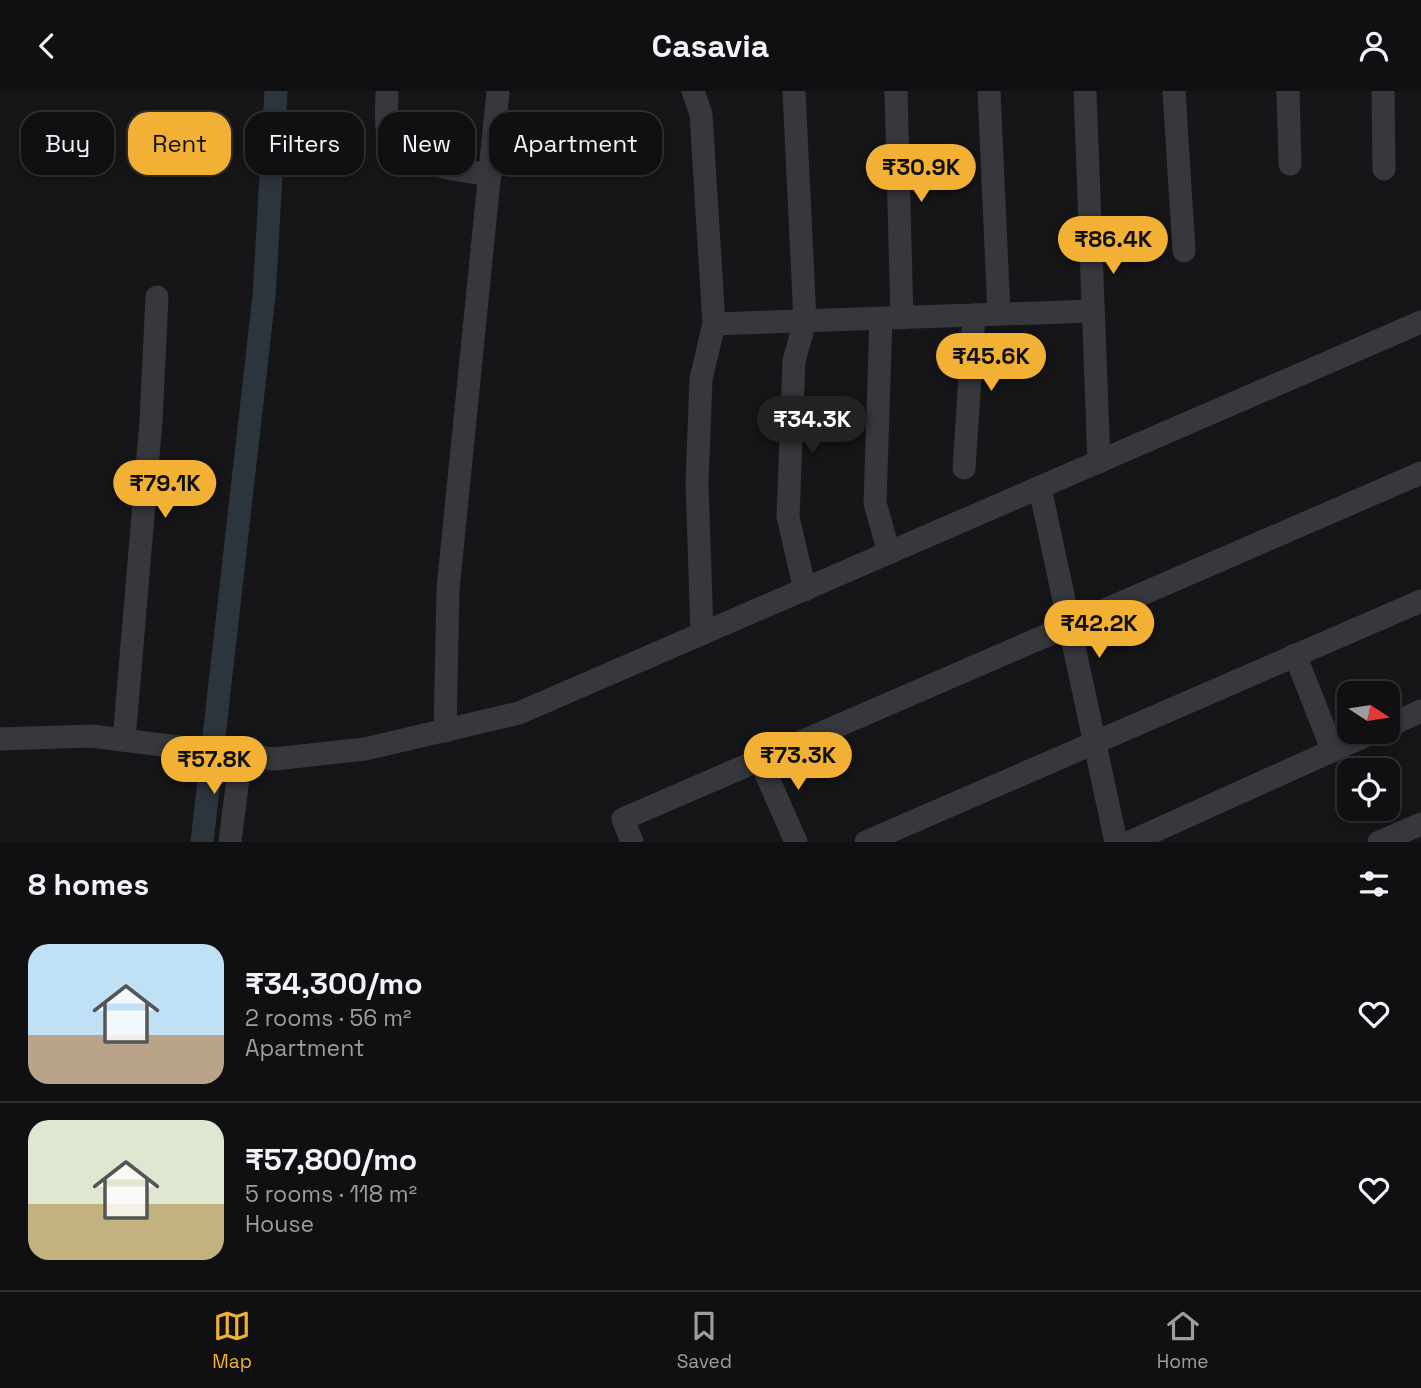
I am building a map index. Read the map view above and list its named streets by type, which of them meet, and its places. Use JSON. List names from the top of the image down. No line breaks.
{"north":"right","page":{"header":"Casavia","chip":["Buy","Rent","Filters","New","Apartment"],"price":["₹30.9K","₹86.4K","₹45.6K","₹34.3K","₹79.1K","₹42.2K","₹73.3K","₹57.8K"],"heading":"8 homes","list":[{"name":"₹34,300/mo","note":"2 rooms · 56 m² · Apartment"},{"name":"₹57,800/mo","note":"5 rooms · 118 m² · House"}],"tabs":["Map","Saved","Home"]}}
